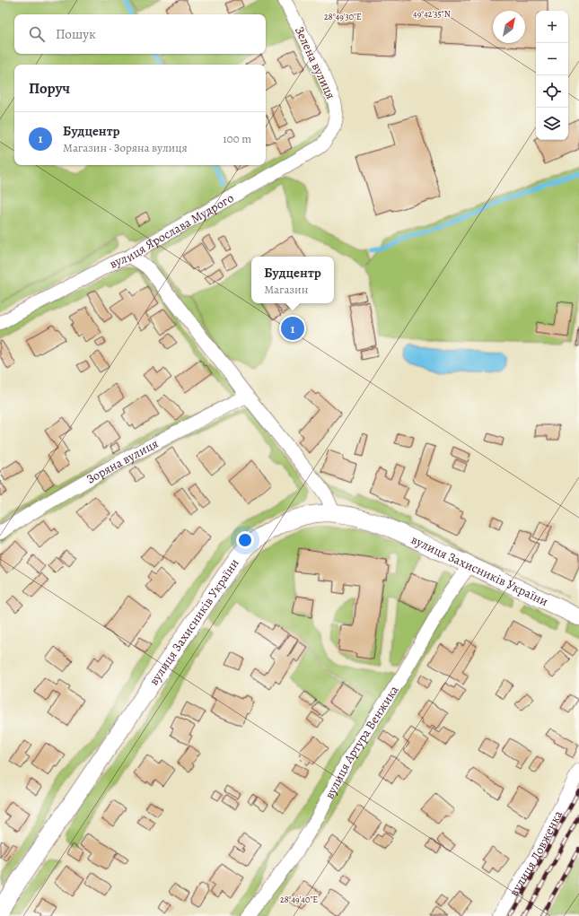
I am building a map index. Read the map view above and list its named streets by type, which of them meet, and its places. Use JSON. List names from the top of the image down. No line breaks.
{"streets":{"street":["Зелена вулиця","вулиця Ярослава Мудрого","Зоряна вулиця","вулиця Захисників України","вулиця Артура Венжика","вулиця Довженка"]},"crossings":[["Зелена вулиця","вулиця Ярослава Мудрого"],["вулиця Захисників України","вулиця Артура Венжика"]],"north":"top right","page":{"map_buttons":["+","−"],"search":"Пошук","heading":"Поруч","list":[{"mark":"1","name":"Будцентр","note":"Магазин · Зоряна вулиця","value":"100 m"}],"popup":["Будцентр","Магазин"],"pins":"1"},"coordinates":["49°42'35\"N","28°49'30\"E","28°49'40\"E"]}
